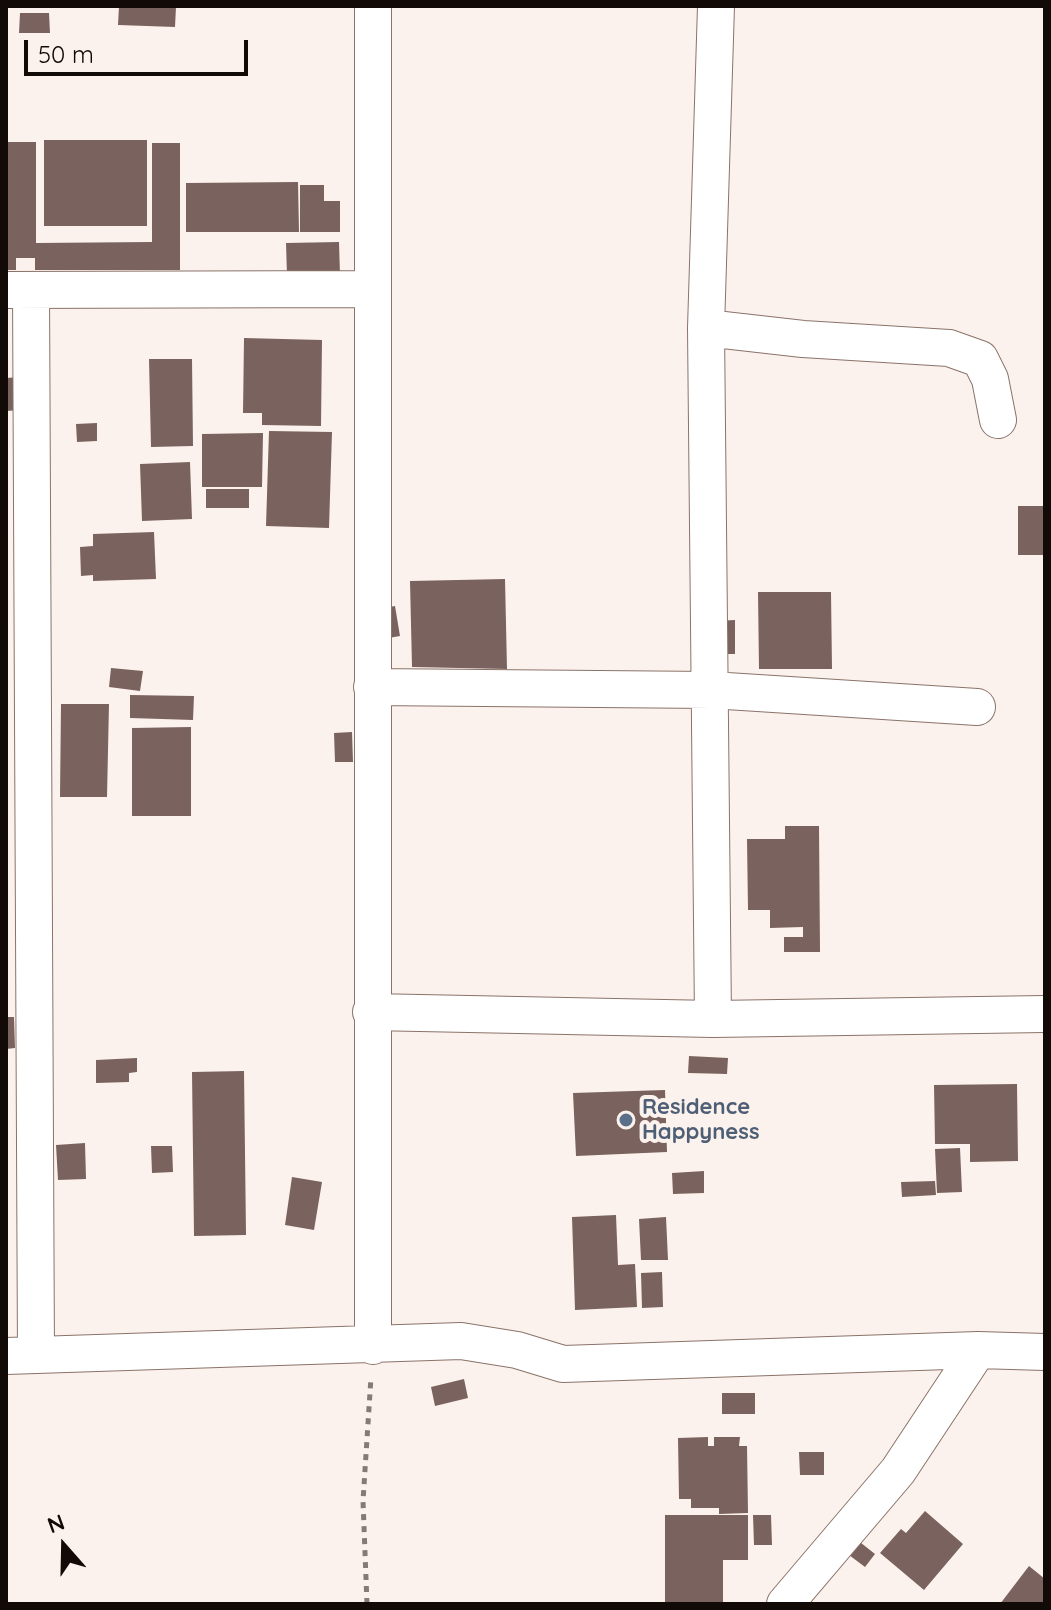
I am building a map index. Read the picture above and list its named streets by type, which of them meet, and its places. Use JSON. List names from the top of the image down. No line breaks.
{"places":["Residence Happyness"],"scale_bar":"50 m","north":"top"}
